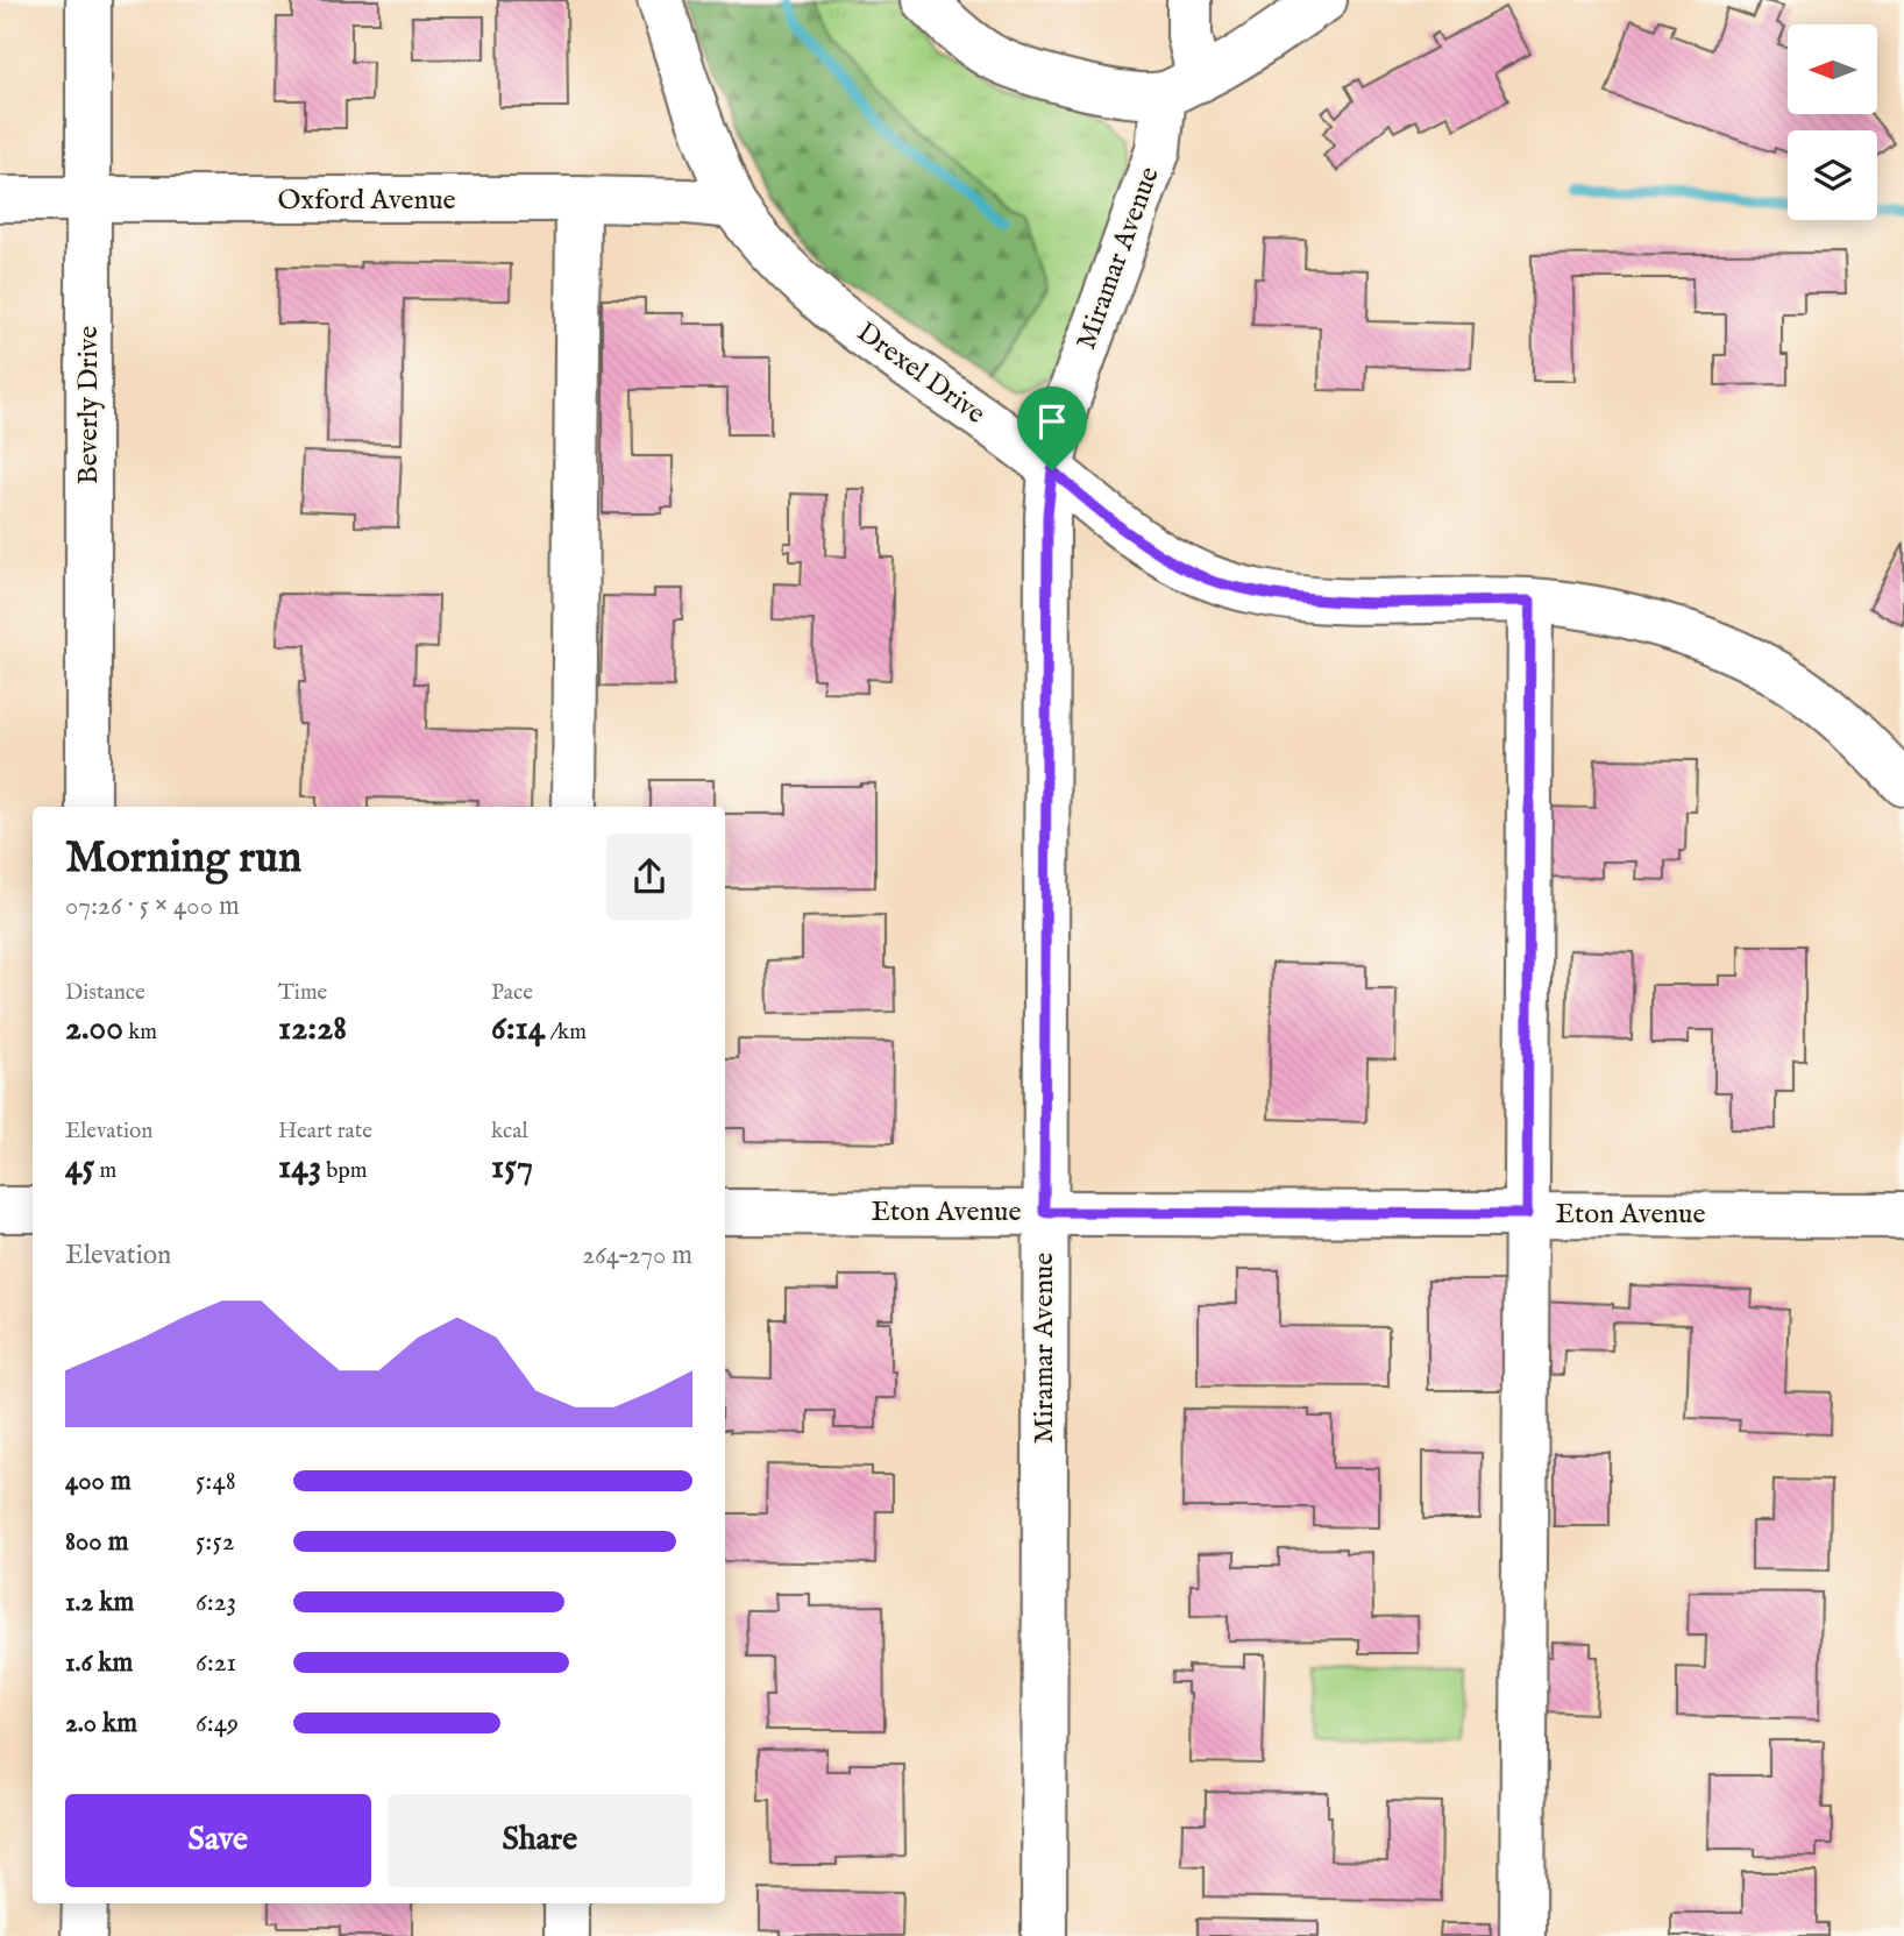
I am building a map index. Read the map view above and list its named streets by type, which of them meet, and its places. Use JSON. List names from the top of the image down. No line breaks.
{"streets":{"street":["Oxford Avenue","Miramar Avenue","Drexel Drive","Beverly Drive","Eton Avenue"]},"crossings":[["Oxford Avenue","Drexel Drive"],["Oxford Avenue","Beverly Drive"],["Miramar Avenue","Drexel Drive"],["Miramar Avenue","Eton Avenue"]],"north":"left","page":{"heading":["Morning run","07:26 · 5 × 400 m"],"stats":[["Distance","2.00 km"],["Time","12:28"],["Pace","6:14 /km"],["Elevation","45 m"],["Heart rate","143 bpm"],["kcal","157"]],"chart":["Elevation","264–270 m"],"list":[{"name":"400 m","note":"5:48"},{"name":"800 m","note":"5:52"},{"name":"1.2 km","note":"6:23"},{"name":"1.6 km","note":"6:21"},{"name":"2.0 km","note":"6:49"}],"buttons":["Save","Share"]}}
